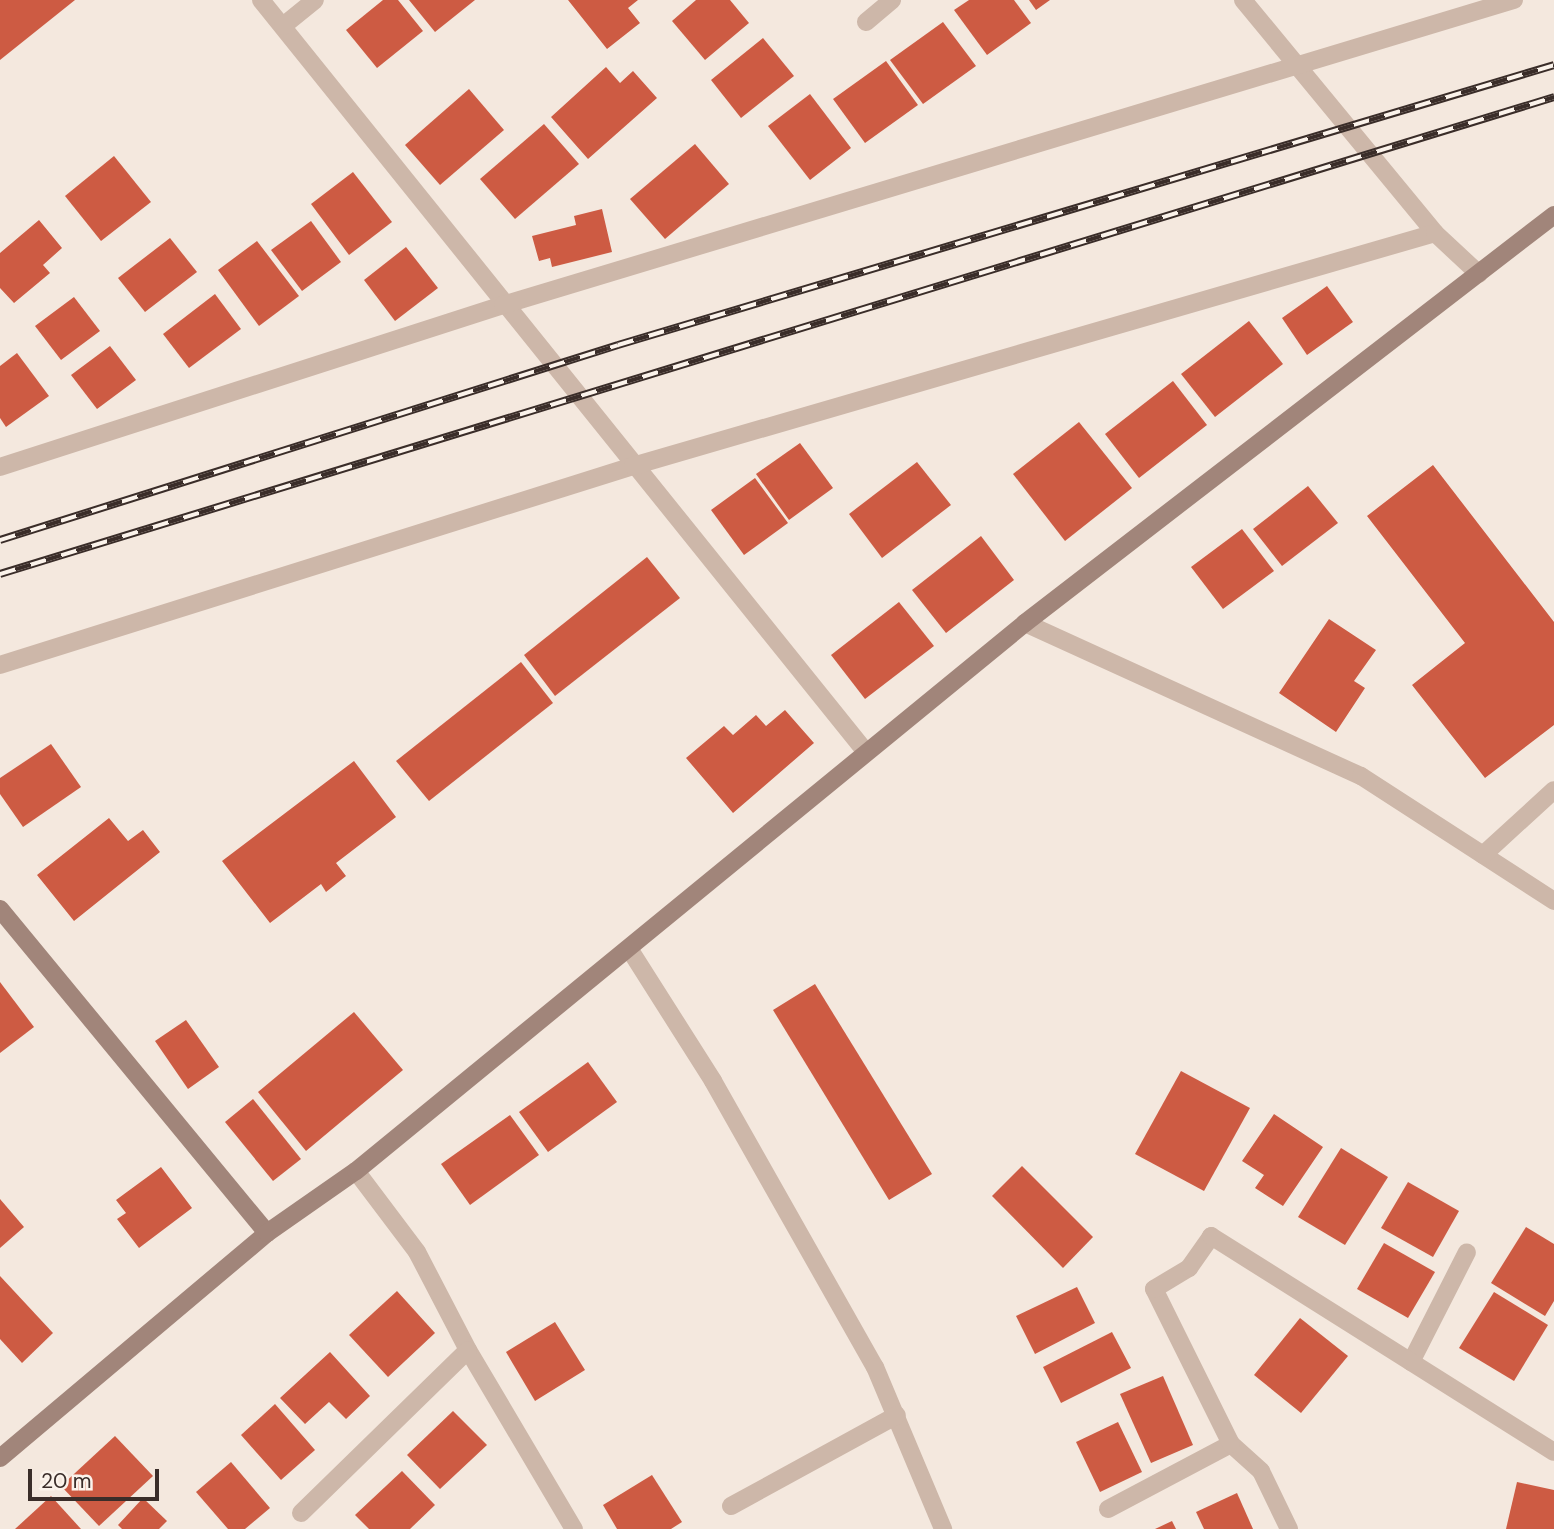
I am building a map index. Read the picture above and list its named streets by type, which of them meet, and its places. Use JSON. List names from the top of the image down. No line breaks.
{"scale_bar":"20 m"}
